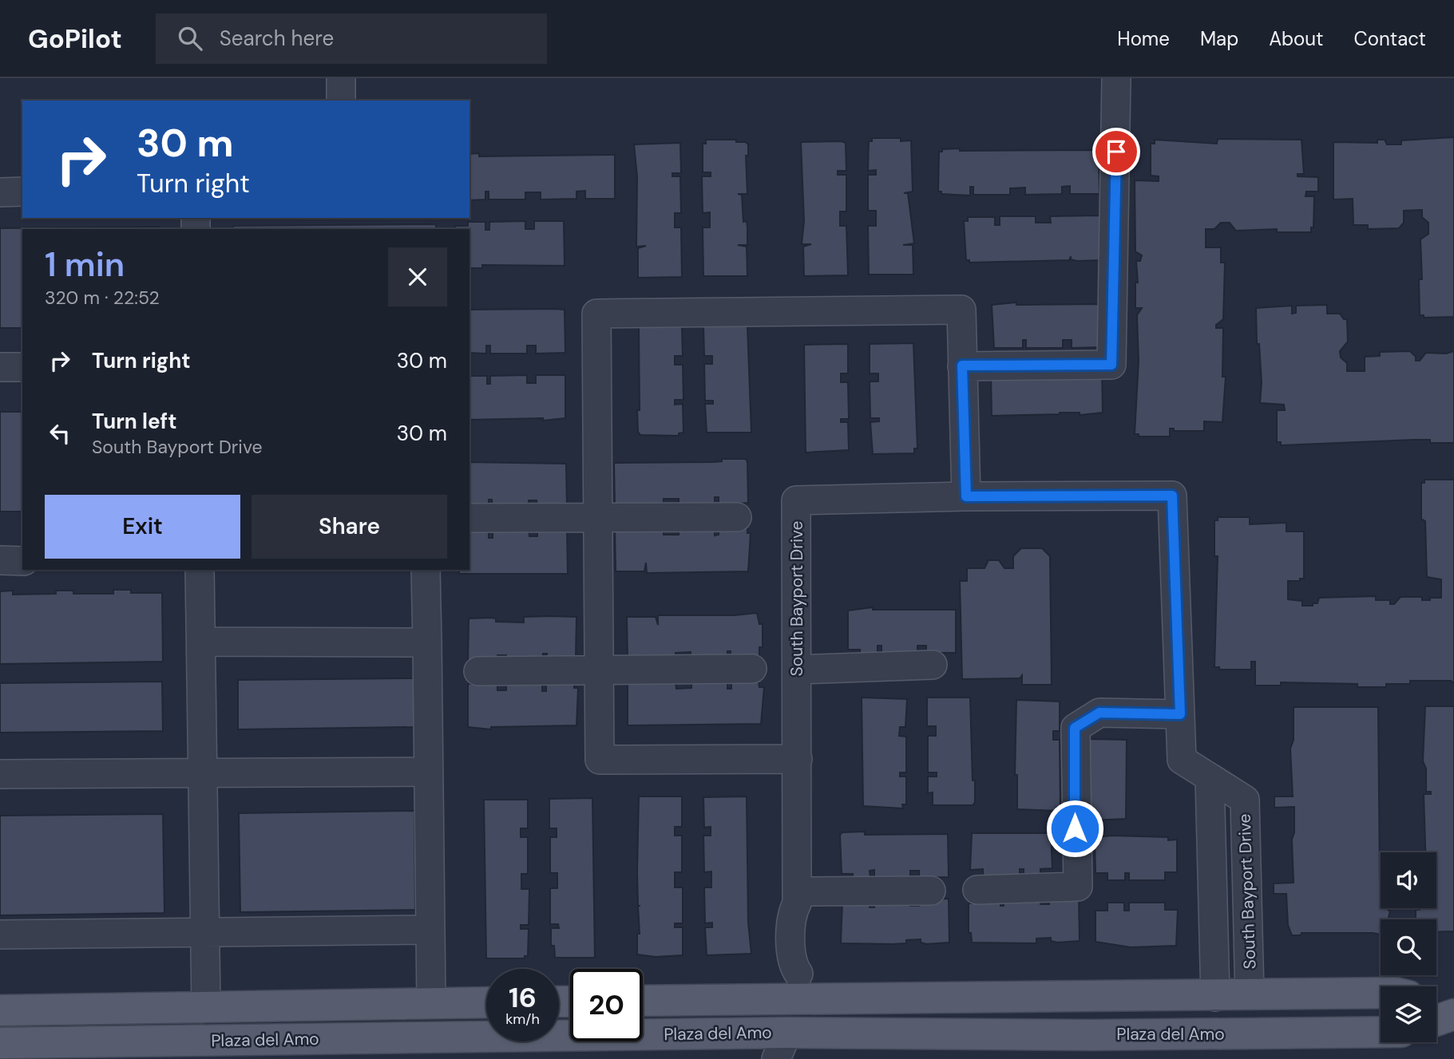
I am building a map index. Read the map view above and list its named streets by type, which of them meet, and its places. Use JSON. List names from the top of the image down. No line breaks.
{"streets":{"main road":["Plaza del Amo"],"street":["South Bayport Drive"]},"crossings":[["South Bayport Drive","Plaza del Amo"]],"page":{"header":"GoPilot","search":"Search here","nav":["Home","Map","About","Contact"],"turn":["30 m","Turn right"],"heading":["1 min","320 m · 22:52"],"list":[{"name":"Turn right","value":"30 m"},{"name":"Turn left","note":"South Bayport Drive","value":"30 m"}],"buttons":["Exit","Share"],"speed":"16 km/h","limit":"20"}}
